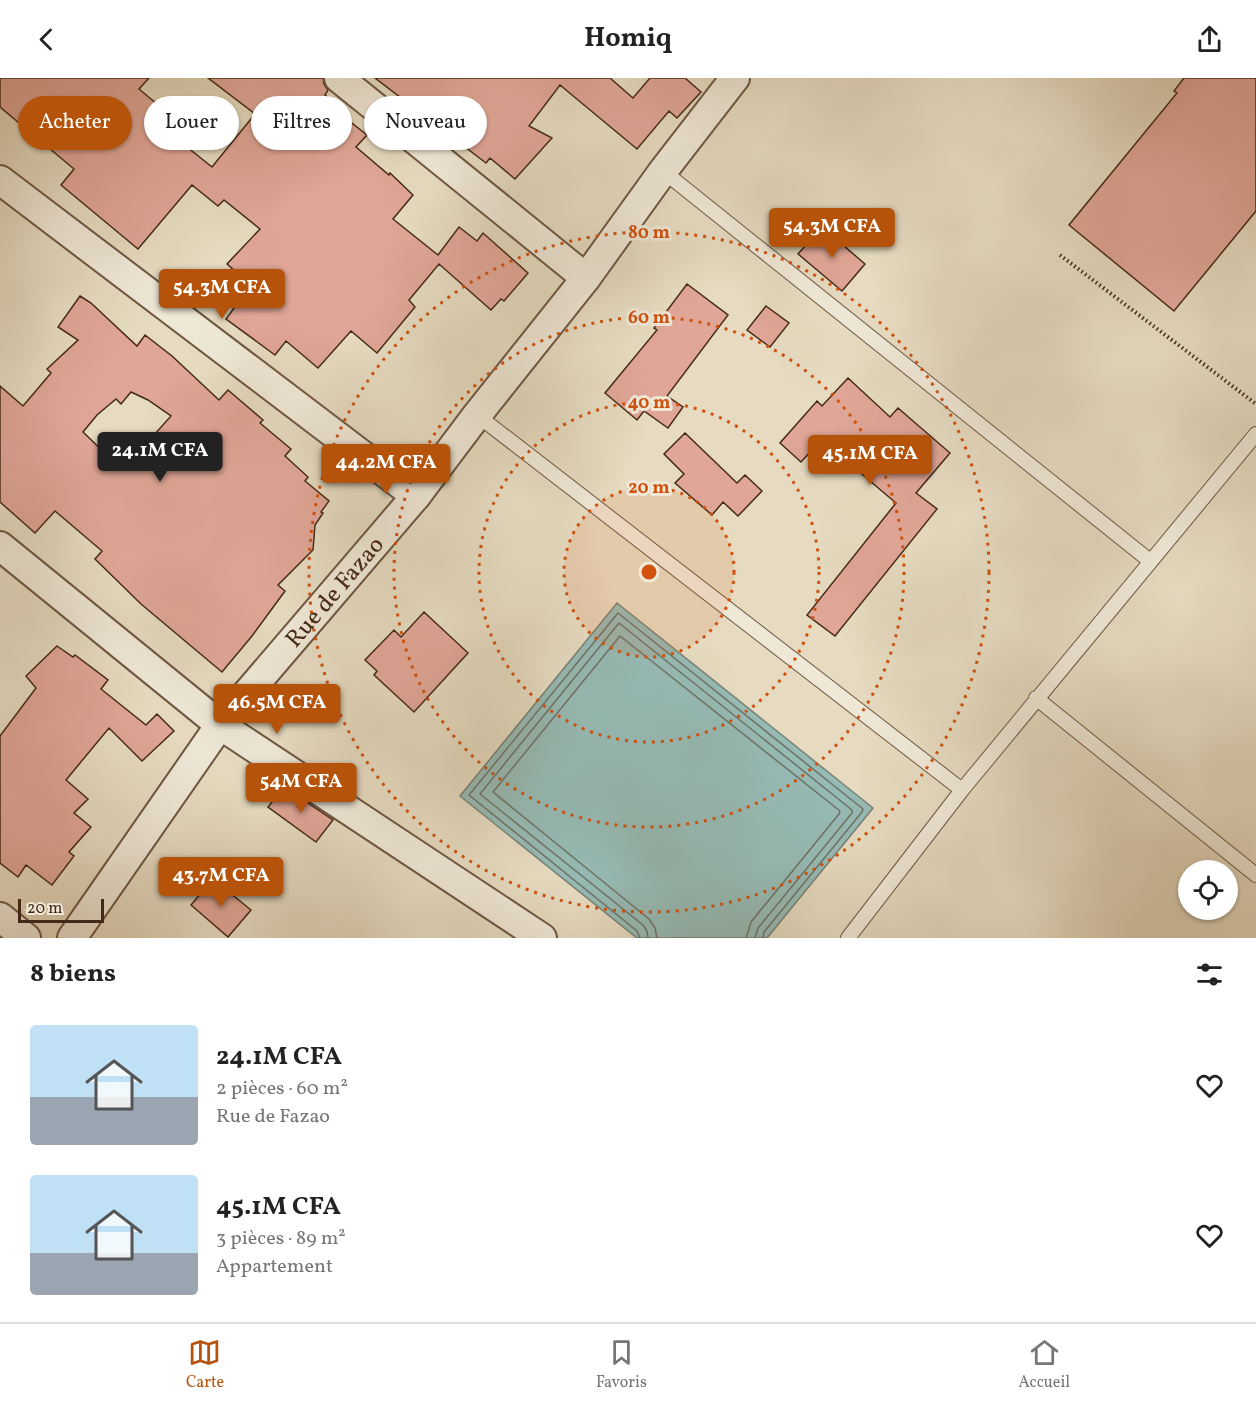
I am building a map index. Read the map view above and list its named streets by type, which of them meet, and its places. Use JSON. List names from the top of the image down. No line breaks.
{"streets":{"street":["Rue de Fazao"]},"scale_bar":"20 m","page":{"header":"Homiq","chip":["Acheter","Louer","Filtres","Nouveau"],"price":["54.3M CFA","54.3M CFA","24.1M CFA","45.1M CFA","44.2M CFA","46.5M CFA","54M CFA","43.7M CFA"],"scale":"20 m","heading":"8 biens","list":[{"name":"24.1M CFA","note":"2 pièces · 60 m² · Rue de Fazao"},{"name":"45.1M CFA","note":"3 pièces · 89 m² · Appartement"}],"tabs":["Carte","Favoris","Accueil"]},"rings":["80 m","60 m","40 m","20 m"]}
